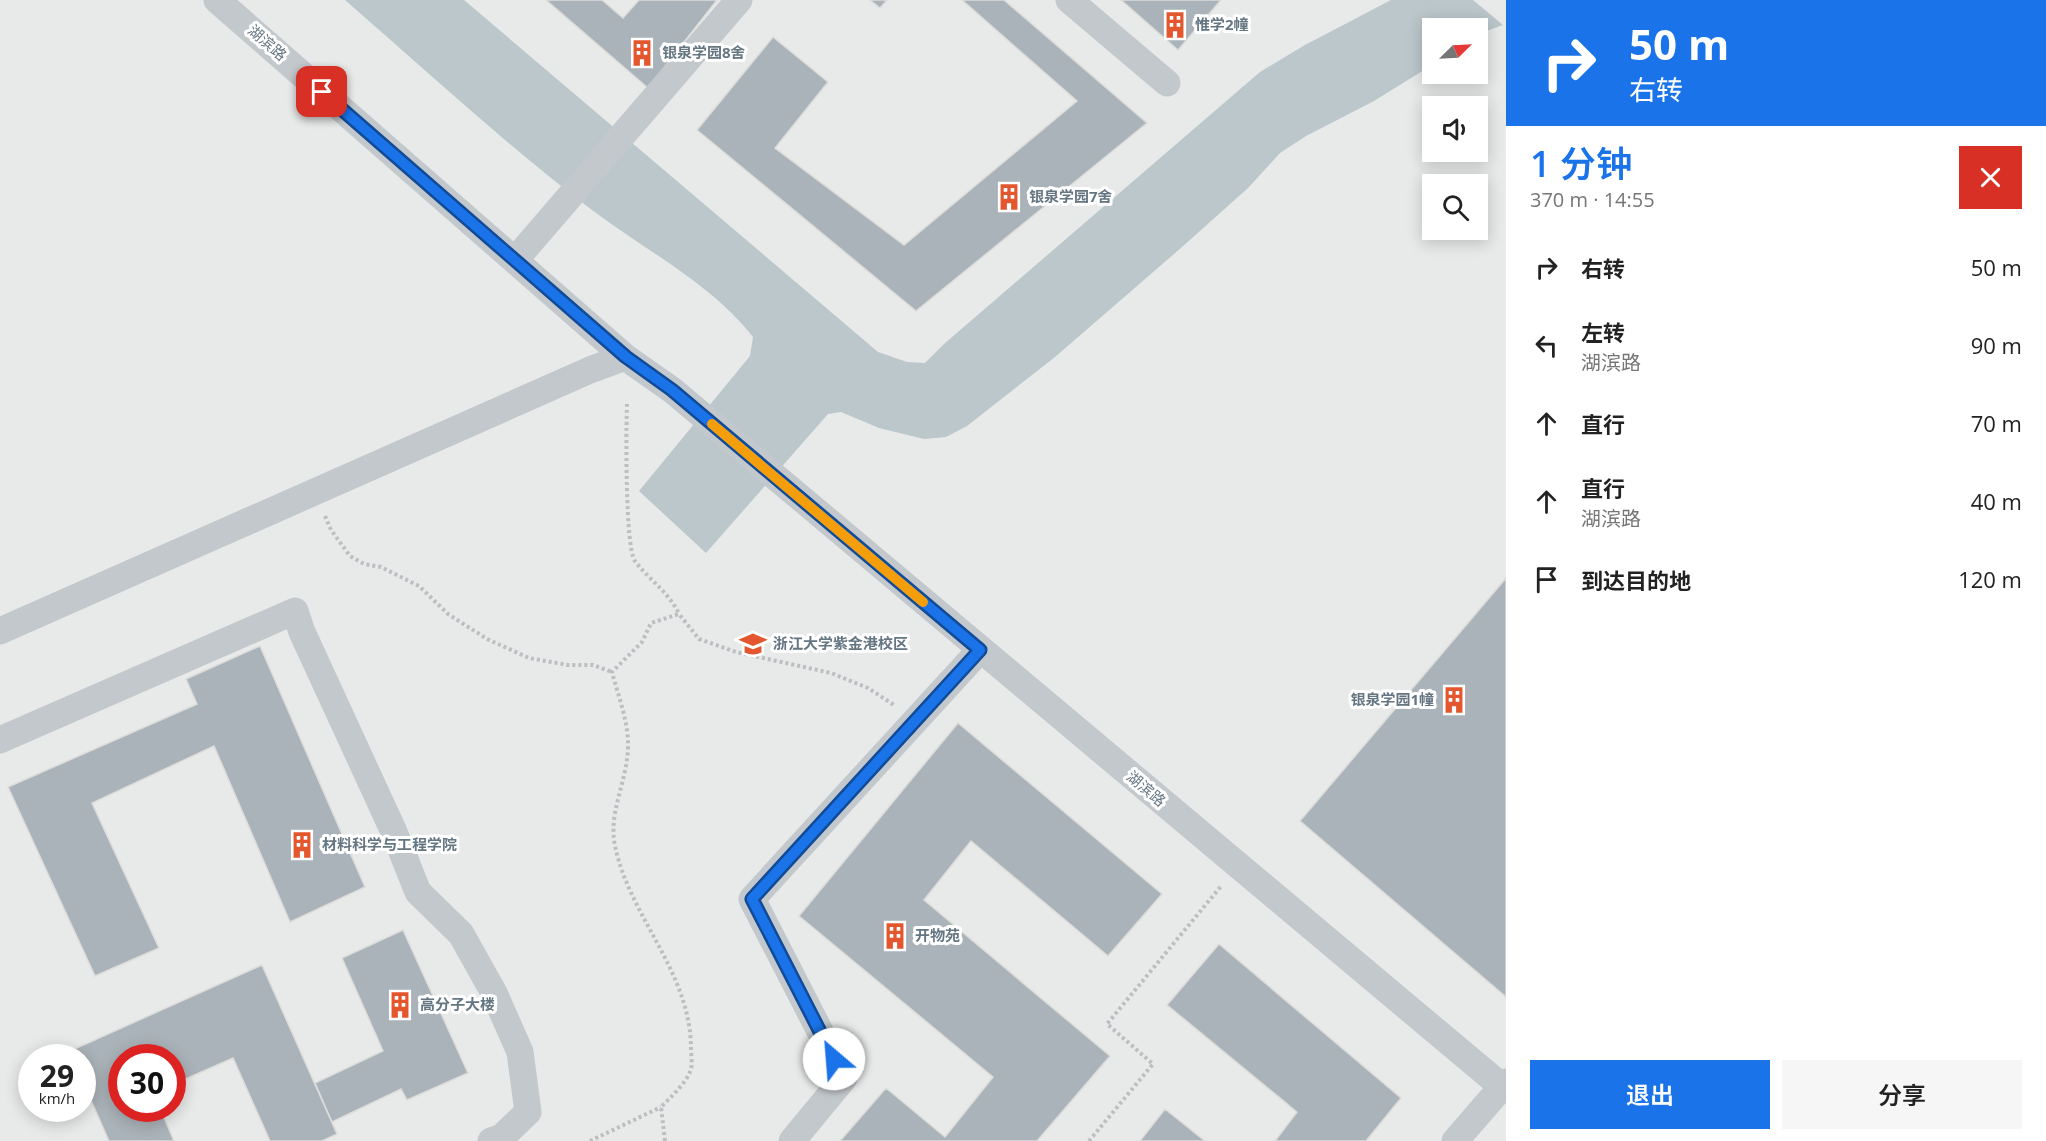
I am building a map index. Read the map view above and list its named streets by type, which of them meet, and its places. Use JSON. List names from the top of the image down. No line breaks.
{"streets":{"street":["湖滨路"]},"places":{"building":["惟学2幢","银泉学园8舍","银泉学园7舍","银泉学园1幢","材料科学与工程学院","开物苑","高分子大楼"],"school or university":["浙江大学紫金港校区"]},"north":"top right","page":{"turn":["50 m","右转"],"heading":["1 分钟","370 m · 14:55"],"list":[{"name":"右转","value":"50 m"},{"name":"左转","note":"湖滨路","value":"90 m"},{"name":"直行","value":"70 m"},{"name":"直行","note":"湖滨路","value":"40 m"},{"name":"到达目的地","value":"120 m"}],"speed":"29 km/h","limit":"30","buttons":["退出","分享"]}}
